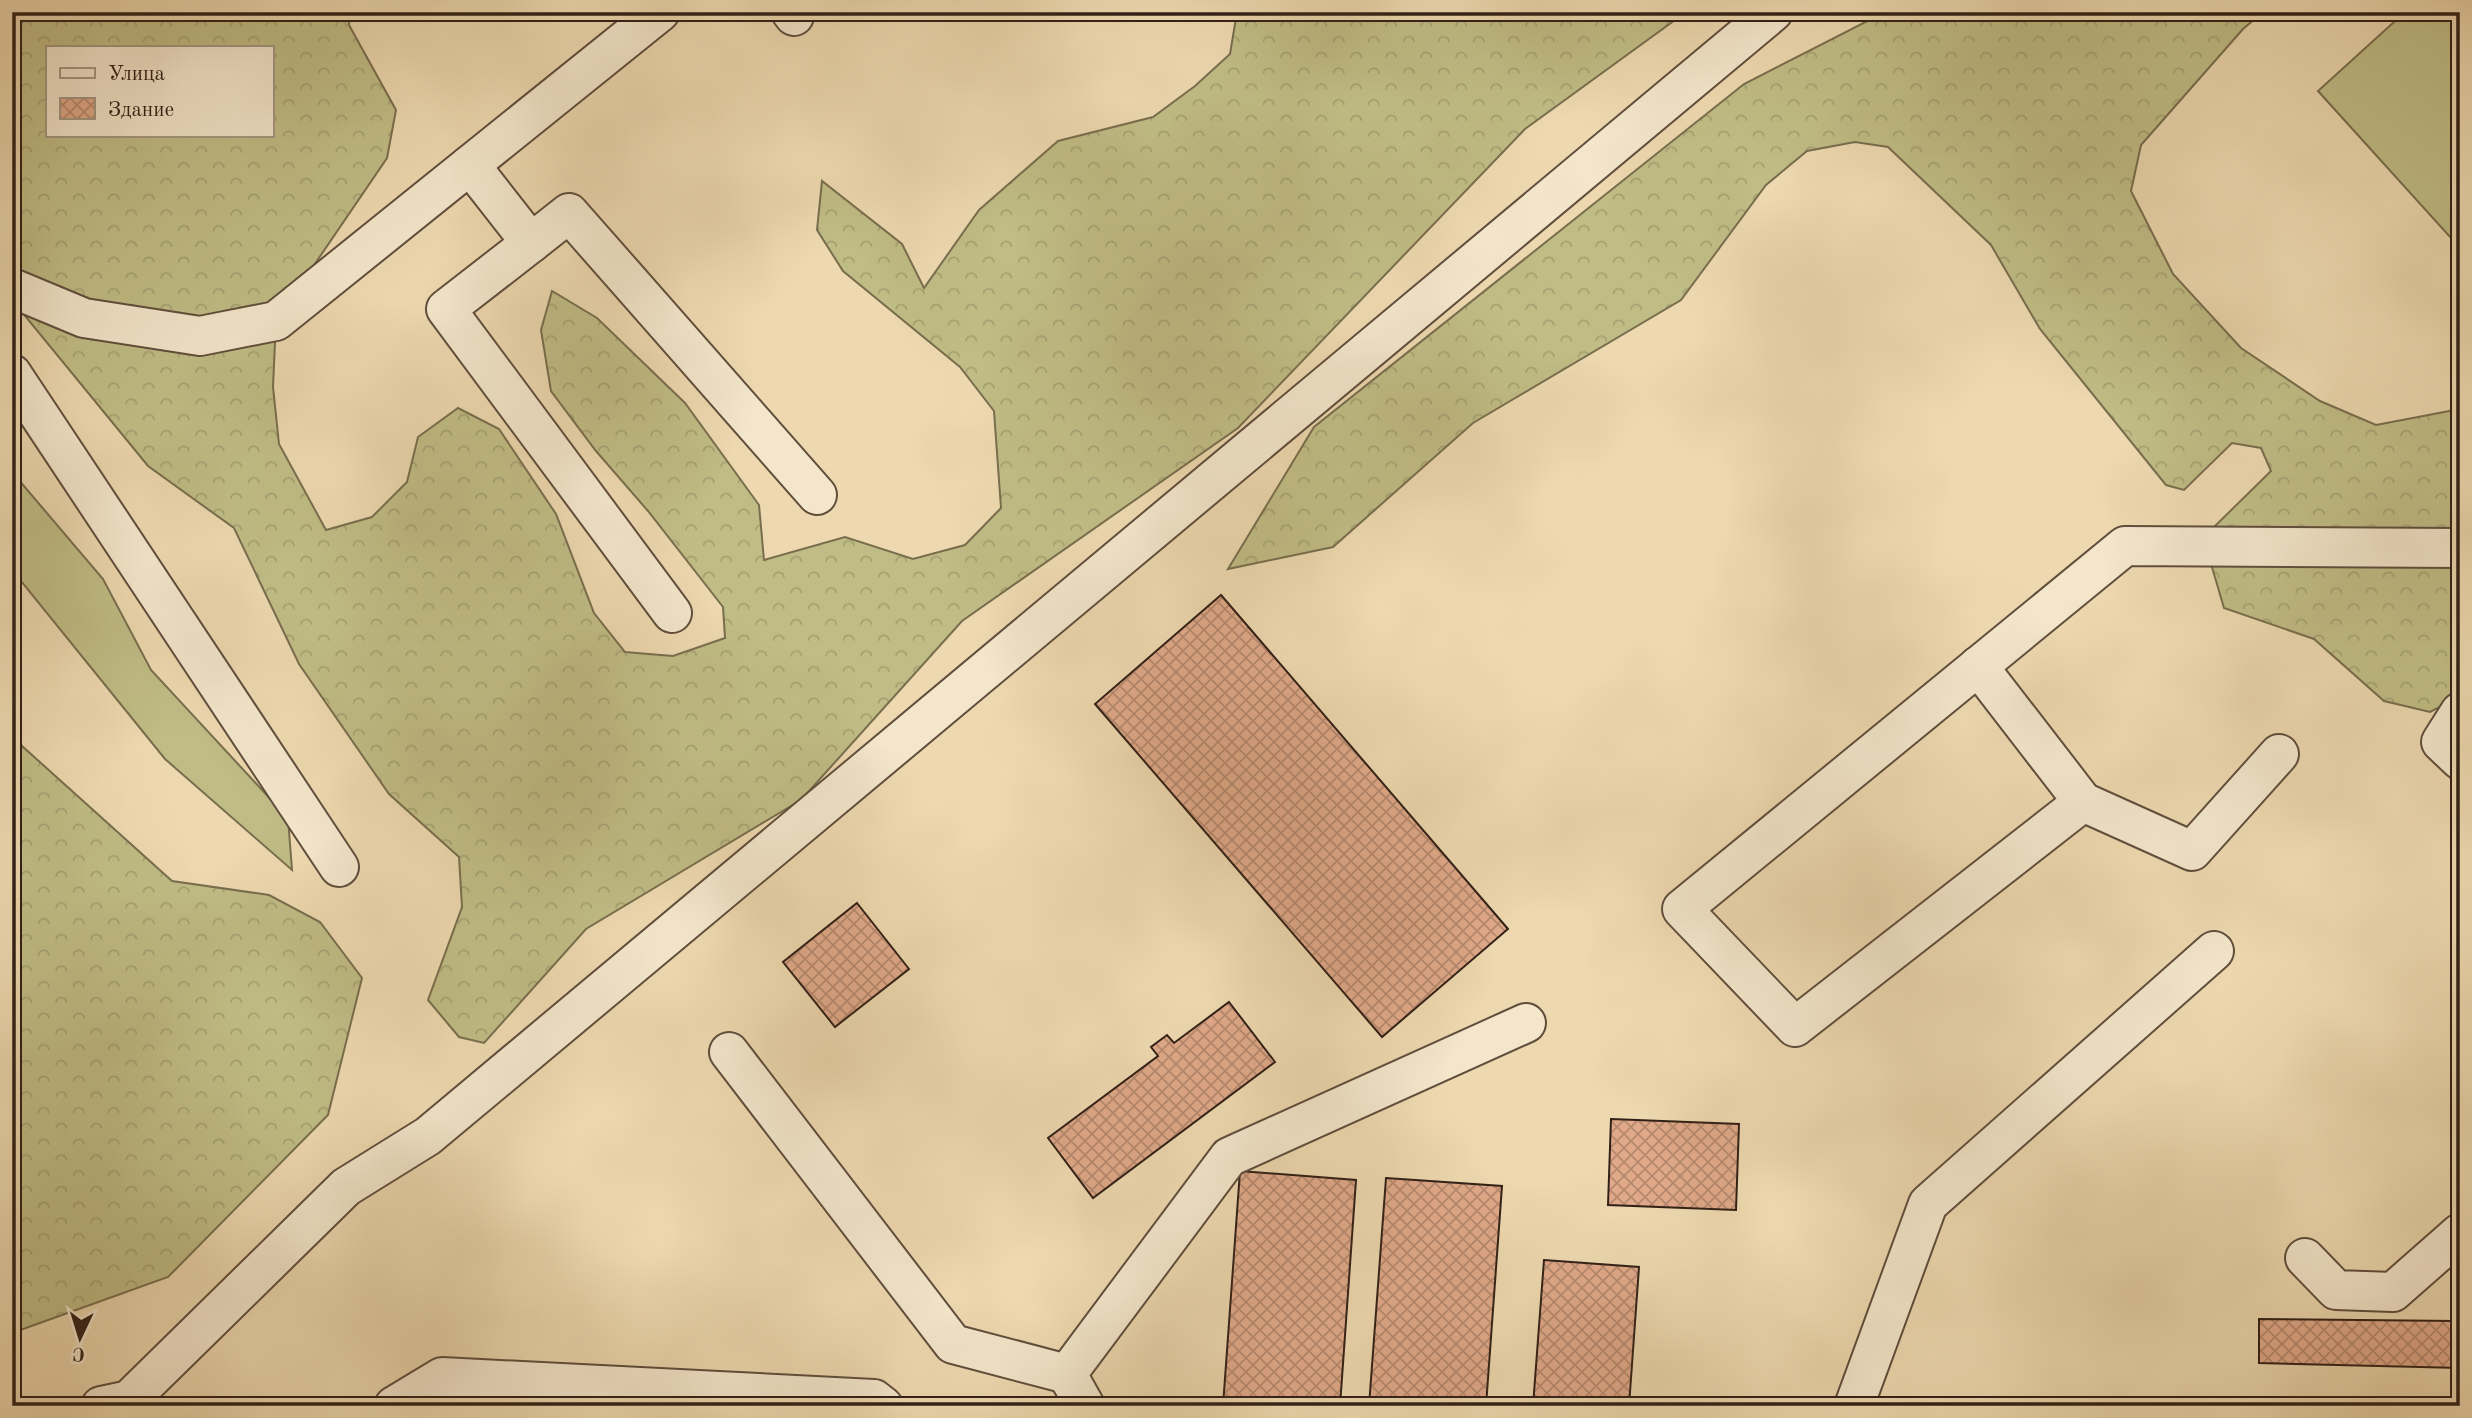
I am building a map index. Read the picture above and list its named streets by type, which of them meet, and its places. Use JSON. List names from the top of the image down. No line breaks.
{"legend":["Улица","Здание"],"north":"bottom"}
